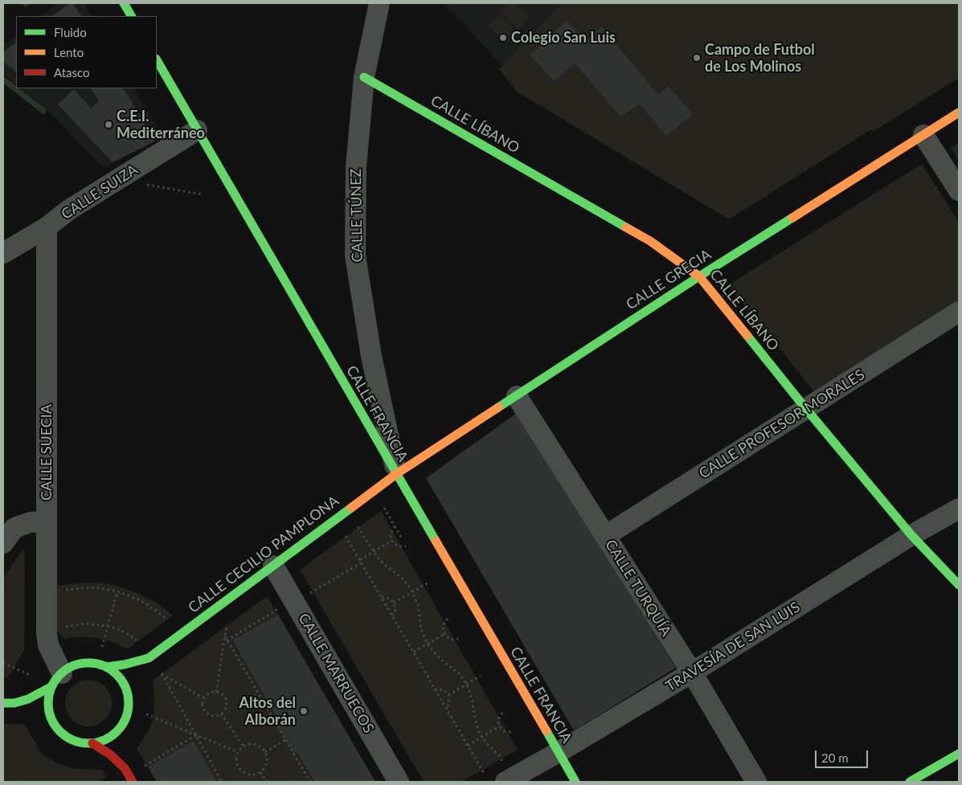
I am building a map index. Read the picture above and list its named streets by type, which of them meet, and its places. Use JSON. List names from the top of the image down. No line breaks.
{"streets":{"street":["CALLE LÍBANO","CALLE SUIZA","CALLE TÚNEZ","CALLE GRECIA","CALLE FRANCIA","CALLE PROFESOR MORALES","CALLE SUECIA","CALLE CECILIO PAMPLONA","CALLE TURQUÍA","TRAVESÍA DE SAN LUIS","CALLE MARRUECOS"]},"crossings":[["CALLE LÍBANO","CALLE TÚNEZ"],["CALLE LÍBANO","CALLE GRECIA"],["CALLE LÍBANO","CALLE PROFESOR MORALES"],["CALLE LÍBANO","TRAVESÍA DE SAN LUIS"],["CALLE SUIZA","CALLE FRANCIA"],["CALLE SUIZA","CALLE SUECIA"],["CALLE TÚNEZ","CALLE GRECIA"],["CALLE TÚNEZ","CALLE FRANCIA"],["CALLE TÚNEZ","CALLE CECILIO PAMPLONA"],["CALLE GRECIA","CALLE FRANCIA"],["CALLE GRECIA","CALLE CECILIO PAMPLONA"],["CALLE GRECIA","CALLE TURQUÍA"],["CALLE FRANCIA","CALLE CECILIO PAMPLONA"],["CALLE FRANCIA","TRAVESÍA DE SAN LUIS"],["CALLE PROFESOR MORALES","CALLE TURQUÍA"],["CALLE SUECIA","CALLE CECILIO PAMPLONA"],["CALLE CECILIO PAMPLONA","CALLE MARRUECOS"],["CALLE TURQUÍA","TRAVESÍA DE SAN LUIS"]],"places":["Colegio San Luis","Campo de Futbol de Los Molinos","C.E.I. Mediterráneo","Altos del Alborán"],"legend":["Fluido","Lento","Atasco"],"scale_bar":"20 m"}
